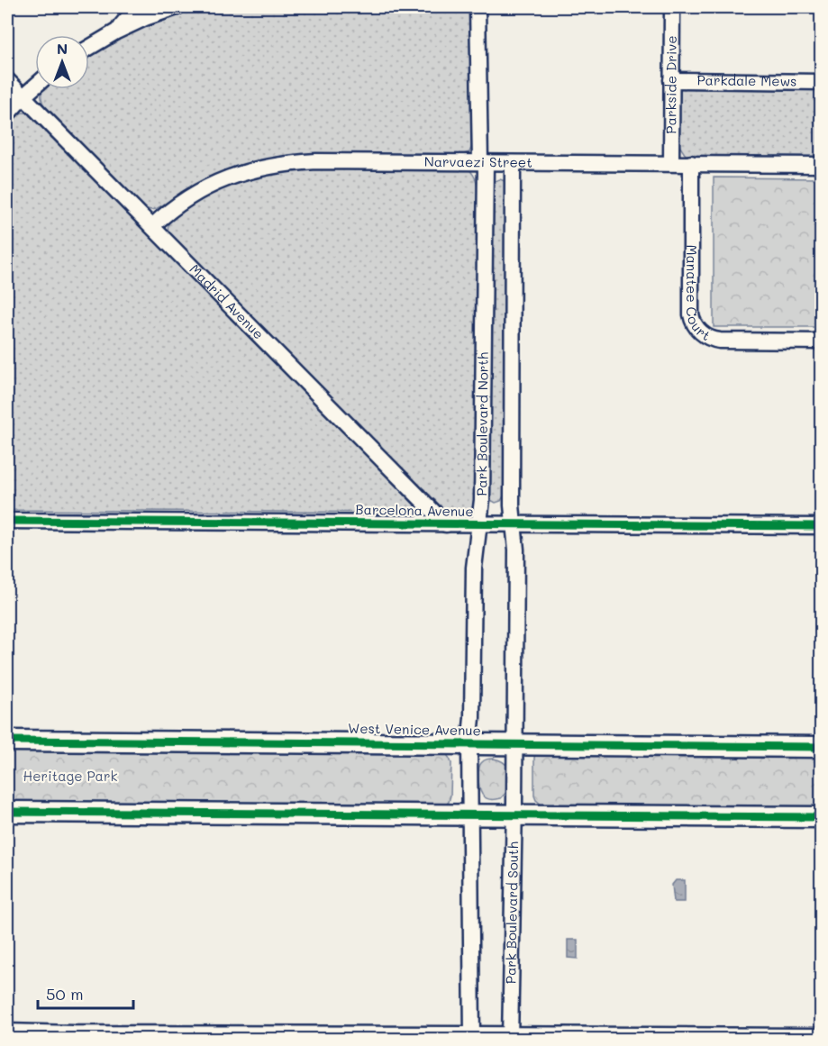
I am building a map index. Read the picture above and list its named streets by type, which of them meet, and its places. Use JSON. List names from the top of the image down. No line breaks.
{"streets":{"street":["Parkdale Mews","Parkside Drive","Narvaezi Street","Manatee Court","Madrid Avenue","Park Boulevard North","Barcelona Avenue","West Venice Avenue","Park Boulevard South"]},"crossings":[["Parkdale Mews","Parkside Drive"],["Parkside Drive","Narvaezi Street"],["Narvaezi Street","Manatee Court"],["Narvaezi Street","Madrid Avenue"],["Narvaezi Street","Park Boulevard North"],["Madrid Avenue","Barcelona Avenue"],["Park Boulevard North","Barcelona Avenue"],["Park Boulevard North","West Venice Avenue"],["West Venice Avenue","Park Boulevard South"]],"parks":["Heritage Park"],"scale_bar":"50 m","north":"top"}
